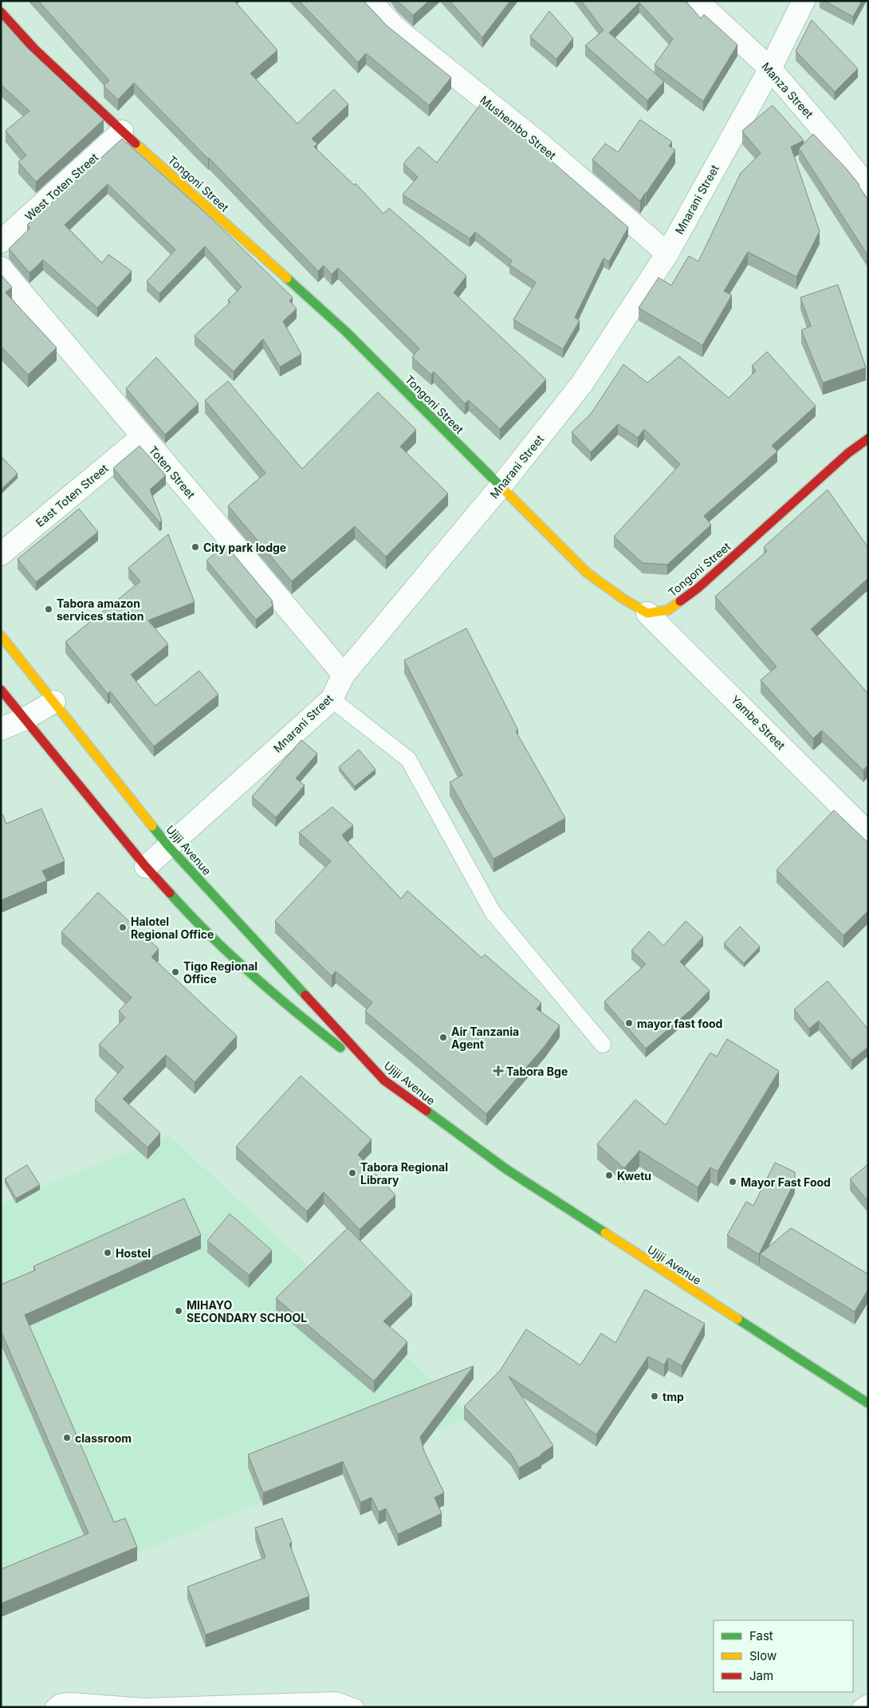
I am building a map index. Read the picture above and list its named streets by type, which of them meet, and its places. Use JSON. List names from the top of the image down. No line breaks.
{"streets":{"main road":["Tongoni Street","Ujiji Avenue"],"street":["Manza Street","Mushembo Street","West Toten Street","Mnarani Street","Toten Street","East Toten Street","Yambe Street"]},"crossings":[["Manza Street","Mnarani Street"],["Mushembo Street","Mnarani Street"],["Tongoni Street","West Toten Street"],["Tongoni Street","Mnarani Street"],["Tongoni Street","Yambe Street"],["Mnarani Street","Toten Street"],["Mnarani Street","Ujiji Avenue"],["Toten Street","East Toten Street"]],"places":{"other":["City park lodge","Tabora amazon services station","Halotel Regional Office","Tigo Regional Office","mayor fast food","Air Tanzania Agent","Tabora Regional Library","Kwetu","Mayor Fast Food","Hostel","MIHAYO SECONDARY SCHOOL","tmp","classroom"],"health":["Tabora Bge"]},"legend":["Fast","Slow","Jam"]}
